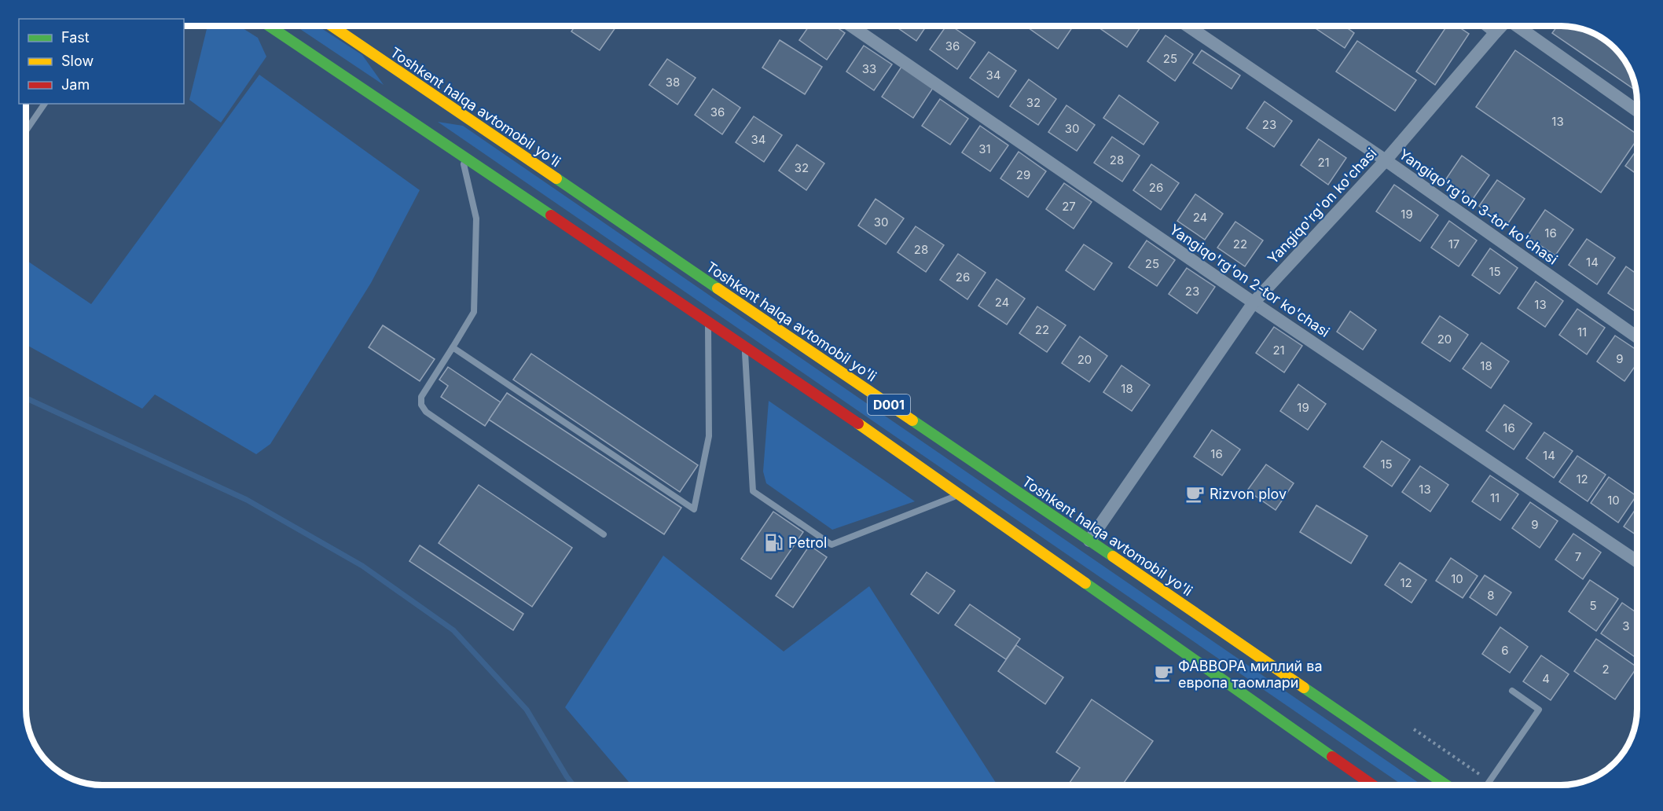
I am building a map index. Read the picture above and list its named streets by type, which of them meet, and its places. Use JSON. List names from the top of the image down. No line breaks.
{"streets":{"highway":["Toshkent halqa avtomobil yo'li","D001"],"street":["Yangiqo'rg'on ko'chasi","Yangiqo'rg'on 3-tor ko'chasi","Yangiqo'rg'on 2-tor ko'chasi"]},"crossings":[["Toshkent halqa avtomobil yo'li","Yangiqo'rg'on ko'chasi"],["Yangiqo'rg'on ko'chasi","Yangiqo'rg'on 3-tor ko'chasi"],["Yangiqo'rg'on ko'chasi","Yangiqo'rg'on 2-tor ko'chasi"]],"places":{"cafe":["Rizvon plov","ФАВВОРА миллий ва европа таомлари"],"fuel station":["Petrol"]},"house_numbers":["36","25","33","34","38","32","36","13","23","30","34","31","28","21","32","29","26","27","19","24","30","16","22","17","28","14","25","15","26","23","24","13","22","11","20","21","9","20","18","18","19","16","16","14","15","12","13","11","10","9","7","10","12","8","5","3","6","2","4"],"legend":["Fast","Slow","Jam"]}
